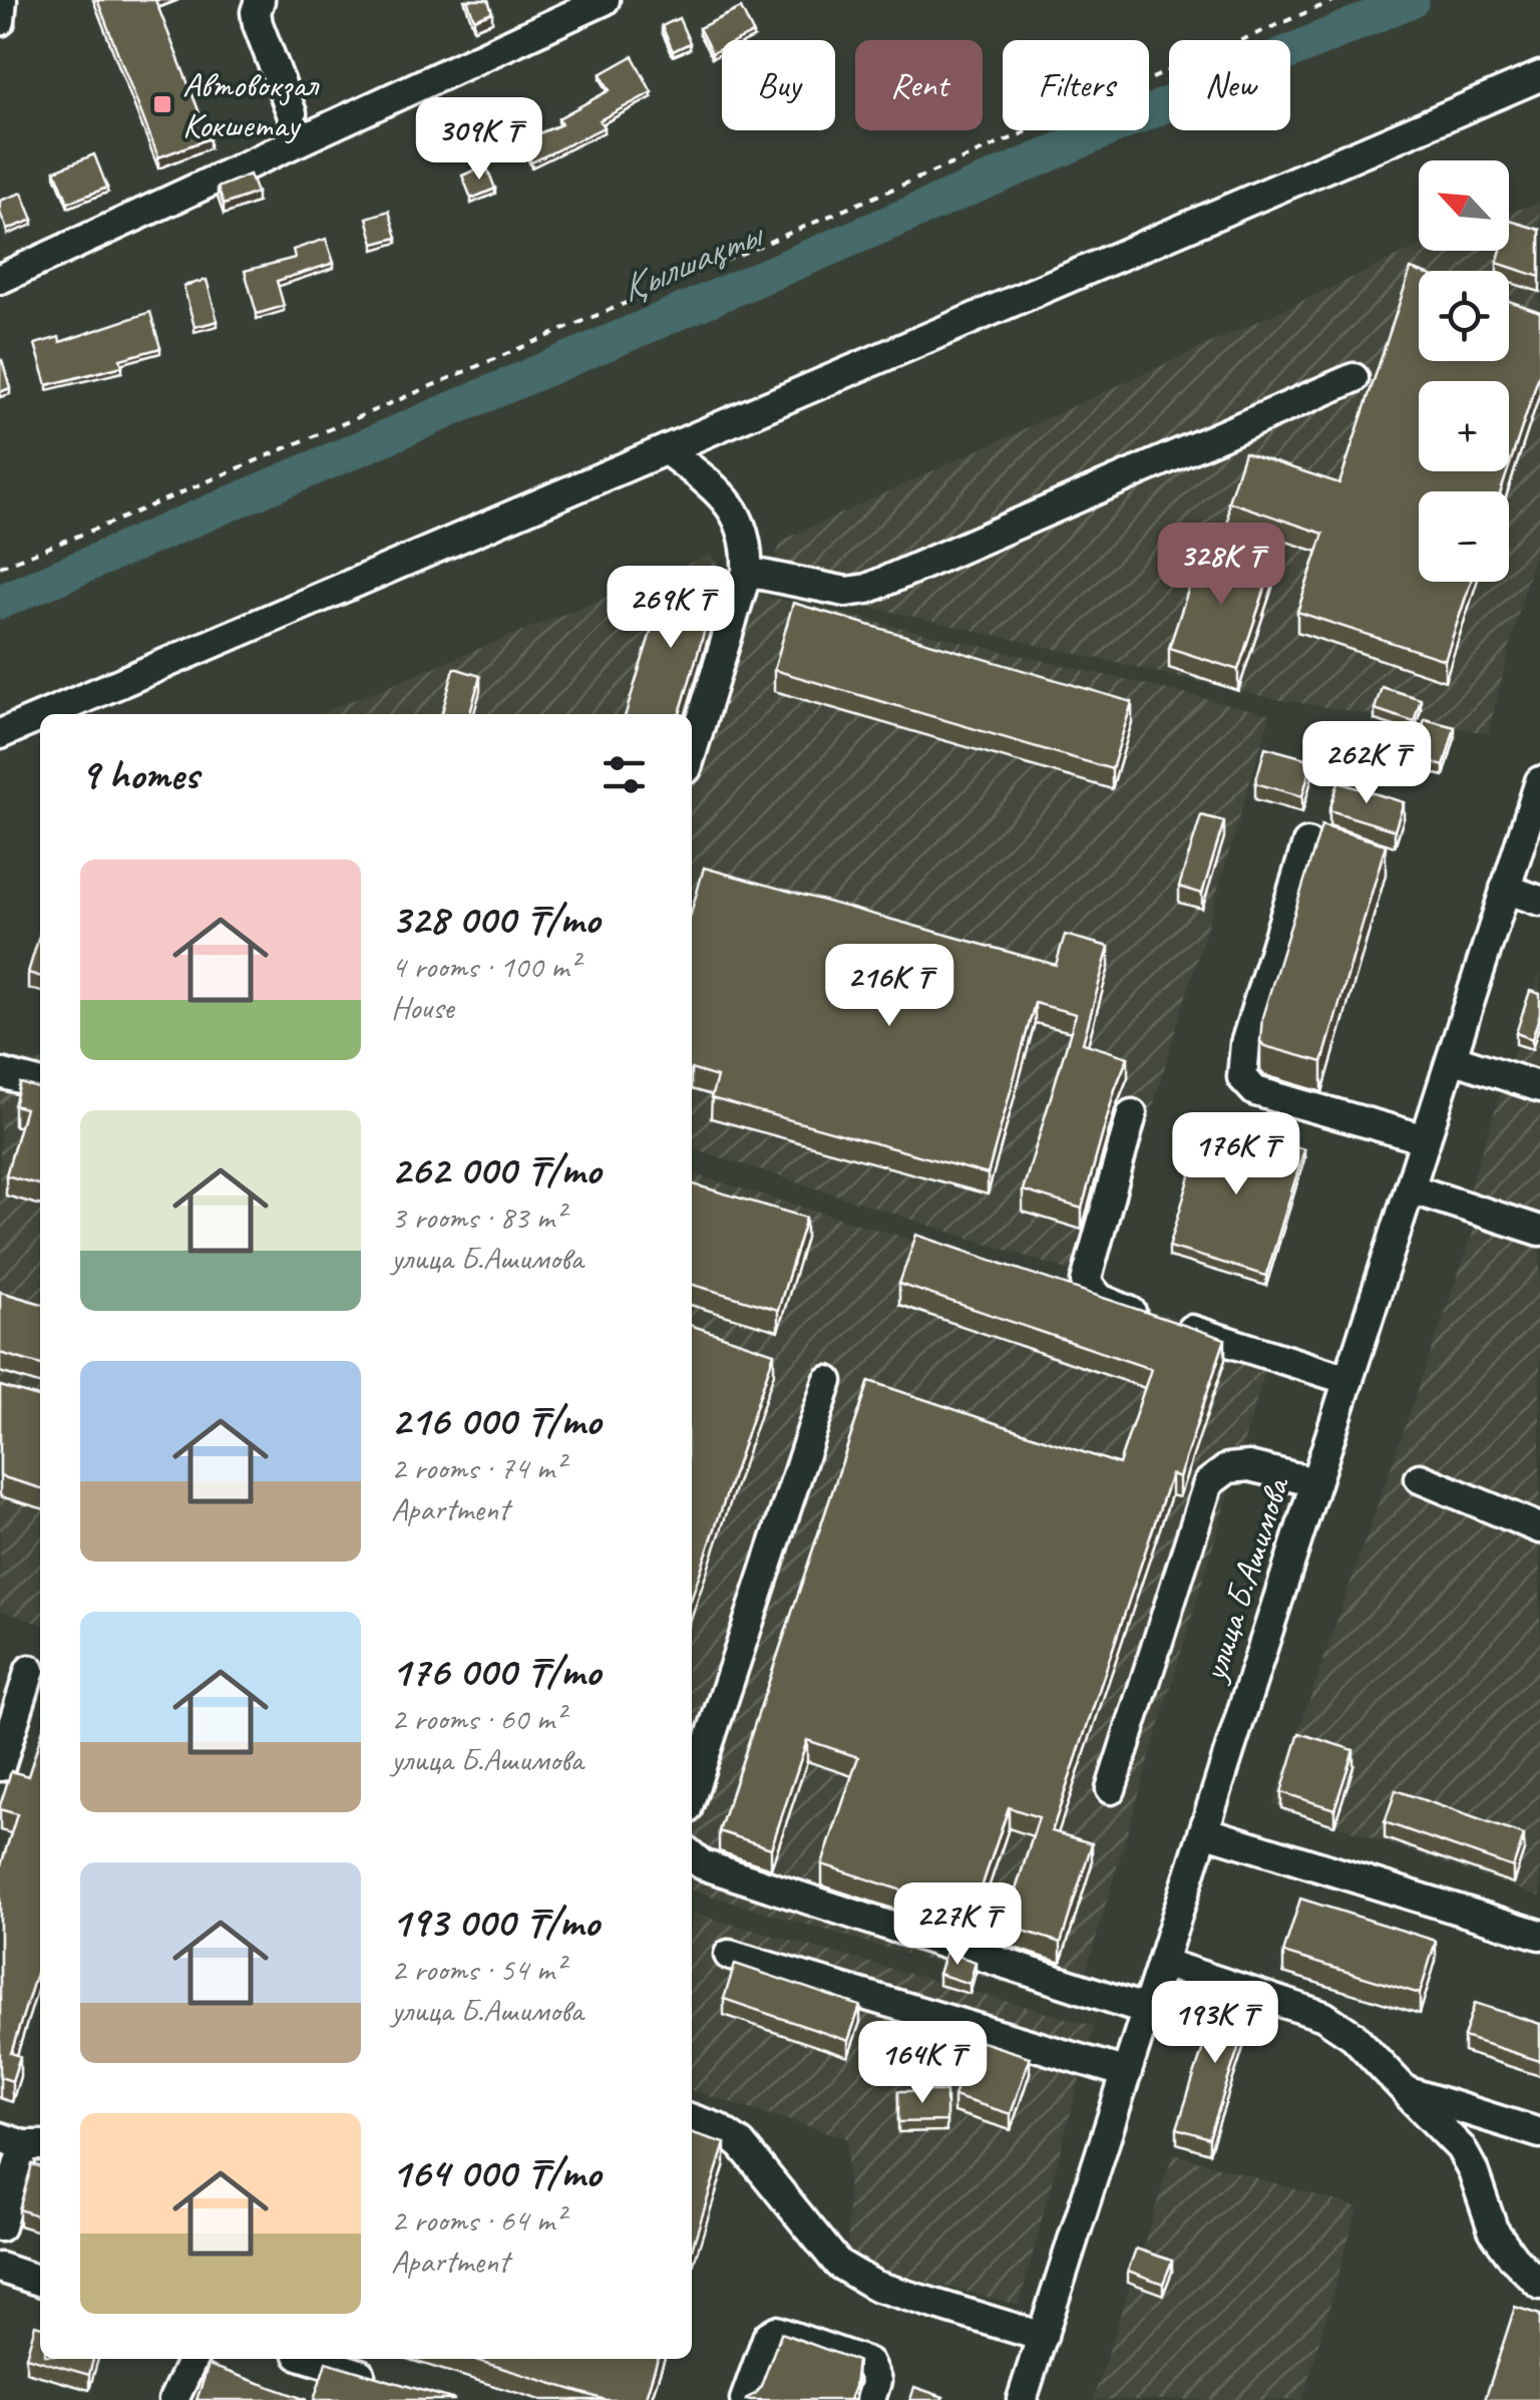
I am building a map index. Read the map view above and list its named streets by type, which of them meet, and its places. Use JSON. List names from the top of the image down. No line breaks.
{"streets":{"street":["улица Б.Ашимова"]},"water":["Қылшақты"],"places":{"transit":["Автовокзал Кокшетау"]},"north":"top left","page":{"chip":["Buy","Rent","Filters","New"],"price":["309K ₸","328K ₸","269K ₸","262K ₸","216K ₸","176K ₸","227K ₸","193K ₸","164K ₸"],"map_buttons":["+","−"],"heading":"9 homes","list":[{"name":"328 000 ₸/mo","note":"4 rooms · 100 m² · House"},{"name":"262 000 ₸/mo","note":"3 rooms · 83 m² · улица Б.Ашимова"},{"name":"216 000 ₸/mo","note":"2 rooms · 74 m² · Apartment"},{"name":"176 000 ₸/mo","note":"2 rooms · 60 m² · улица Б.Ашимова"},{"name":"193 000 ₸/mo","note":"2 rooms · 54 m² · улица Б.Ашимова"},{"name":"164 000 ₸/mo","note":"2 rooms · 64 m² · Apartment"}]}}
